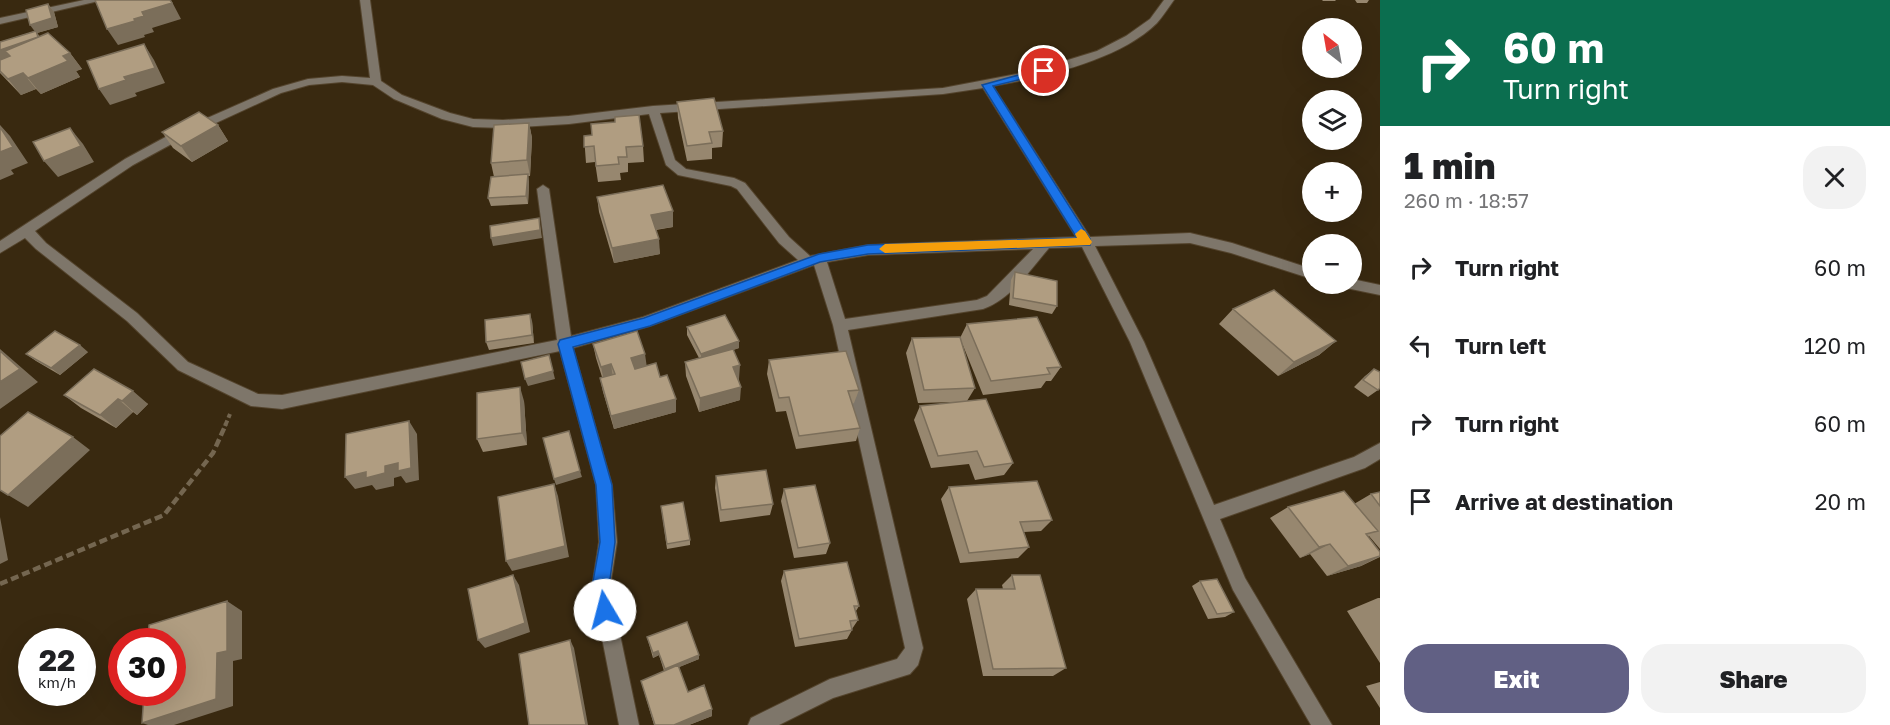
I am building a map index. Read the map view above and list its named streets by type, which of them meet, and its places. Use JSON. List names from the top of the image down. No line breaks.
{"north":"top left","page":{"turn":["60 m","Turn right"],"map_buttons":["+","−"],"heading":["1 min","260 m · 18:57"],"list":[{"name":"Turn right","value":"60 m"},{"name":"Turn left","value":"120 m"},{"name":"Turn right","value":"60 m"},{"name":"Arrive at destination","value":"20 m"}],"speed":"22 km/h","limit":"30","buttons":["Exit","Share"]}}
